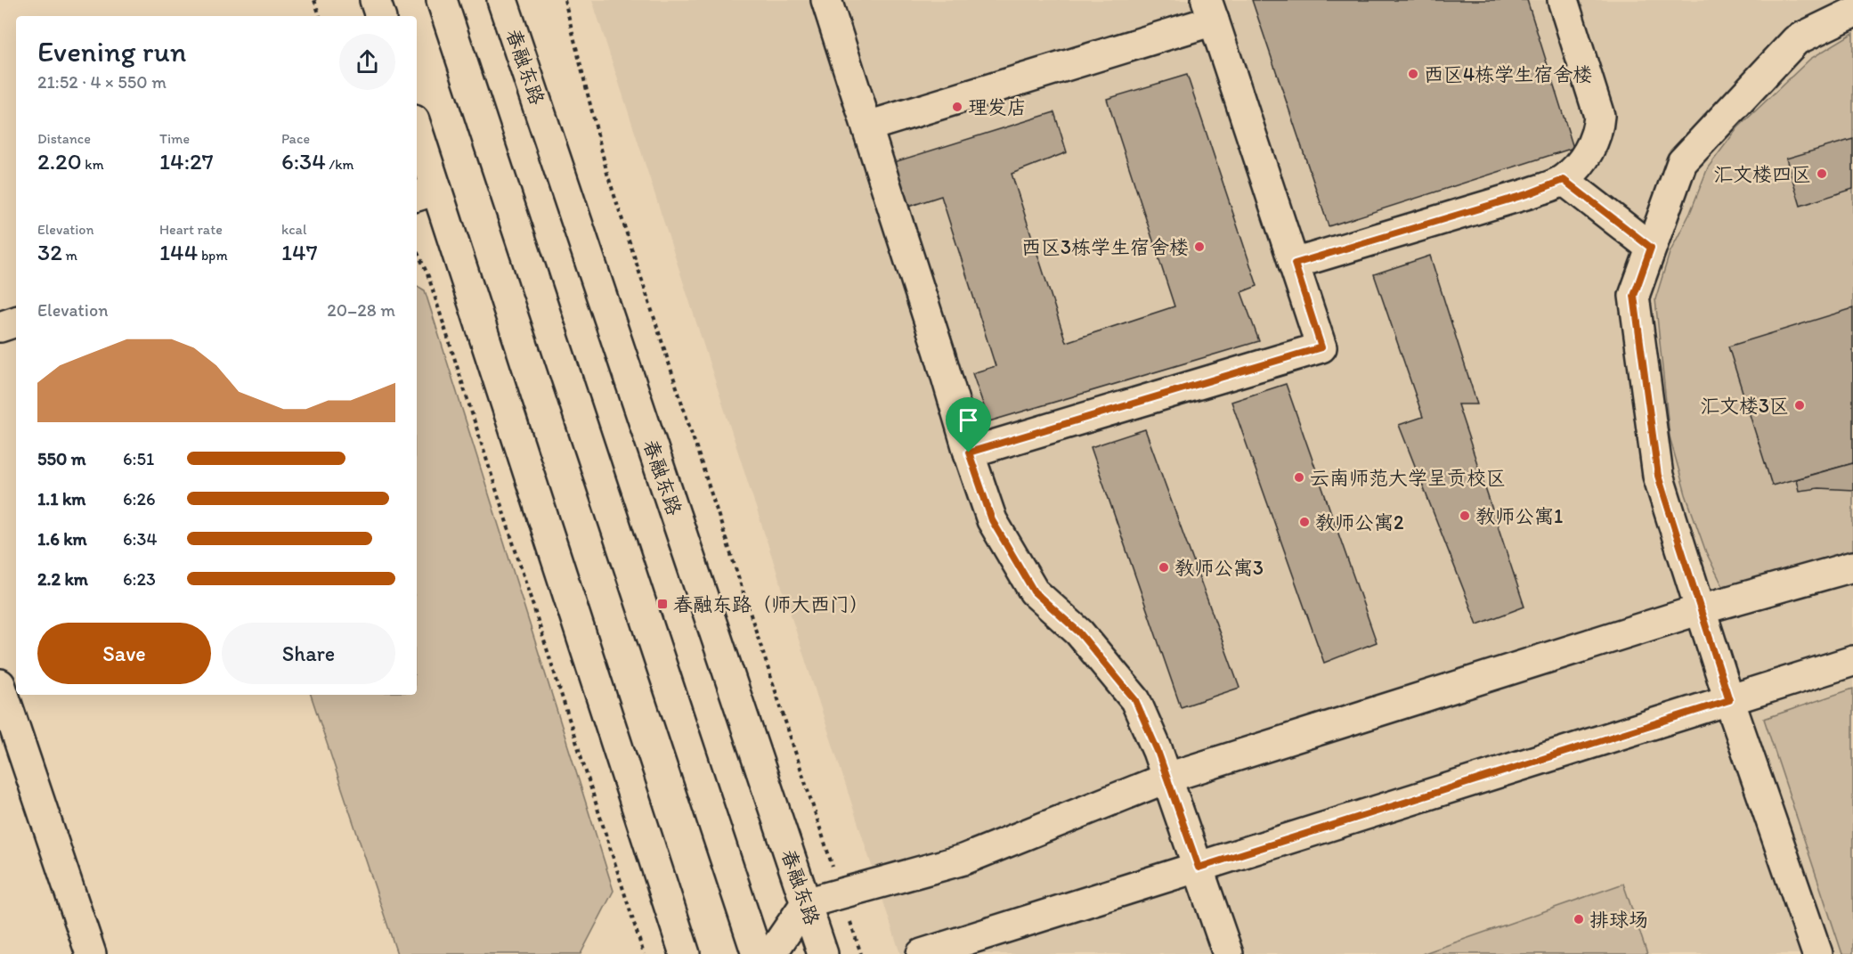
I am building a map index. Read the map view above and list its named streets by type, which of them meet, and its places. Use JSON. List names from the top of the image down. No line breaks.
{"streets":{"street":["春融东路"]},"places":{"other":["西区4栋学生宿舍楼","理发店","汇文楼四区","西区3栋学生宿舍楼","汇文楼3区","云南师范大学呈贡校区","教师公寓1","教师公寓2","教师公寓3","排球场"],"transit":["春融东路（师大西门）"]},"page":{"heading":["Evening run","21:52 · 4 × 550 m"],"stats":[["Distance","2.20 km"],["Time","14:27"],["Pace","6:34 /km"],["Elevation","32 m"],["Heart rate","144 bpm"],["kcal","147"]],"chart":["Elevation","20–28 m"],"list":[{"name":"550 m","note":"6:51"},{"name":"1.1 km","note":"6:26"},{"name":"1.6 km","note":"6:34"},{"name":"2.2 km","note":"6:23"}],"buttons":["Save","Share"]}}
